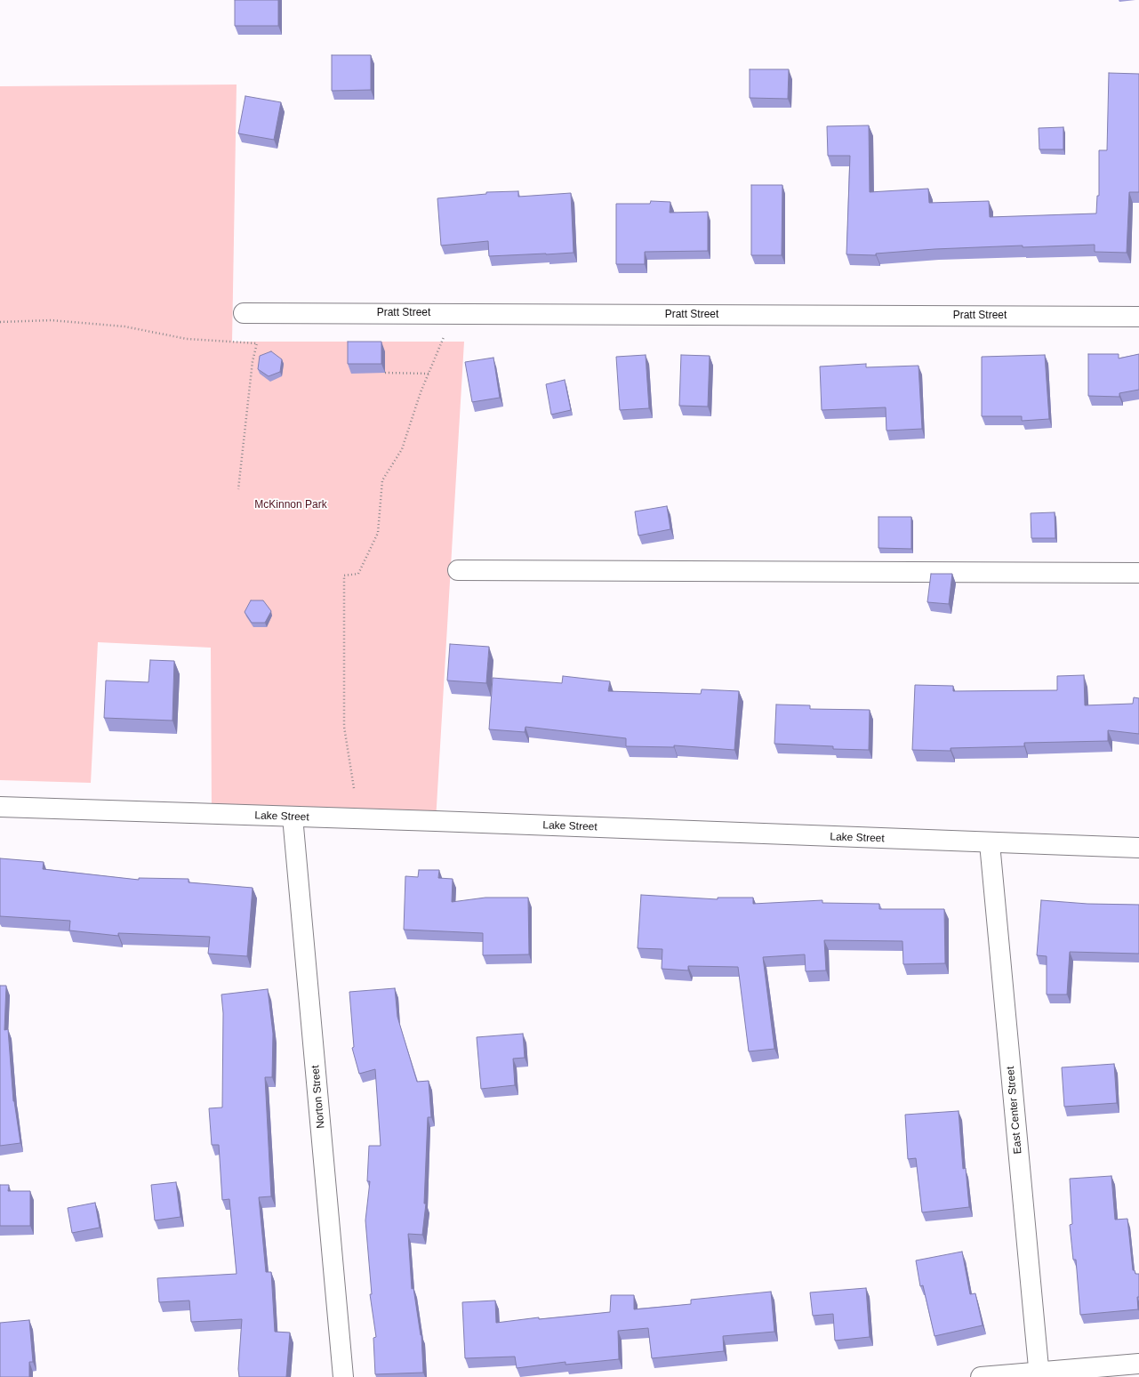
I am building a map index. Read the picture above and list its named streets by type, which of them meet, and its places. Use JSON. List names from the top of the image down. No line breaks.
{"streets":{"street":["Pratt Street","Lake Street","Norton Street","East Center Street"]},"crossings":[["Lake Street","Norton Street"],["Lake Street","East Center Street"]],"parks":["McKinnon Park"]}
